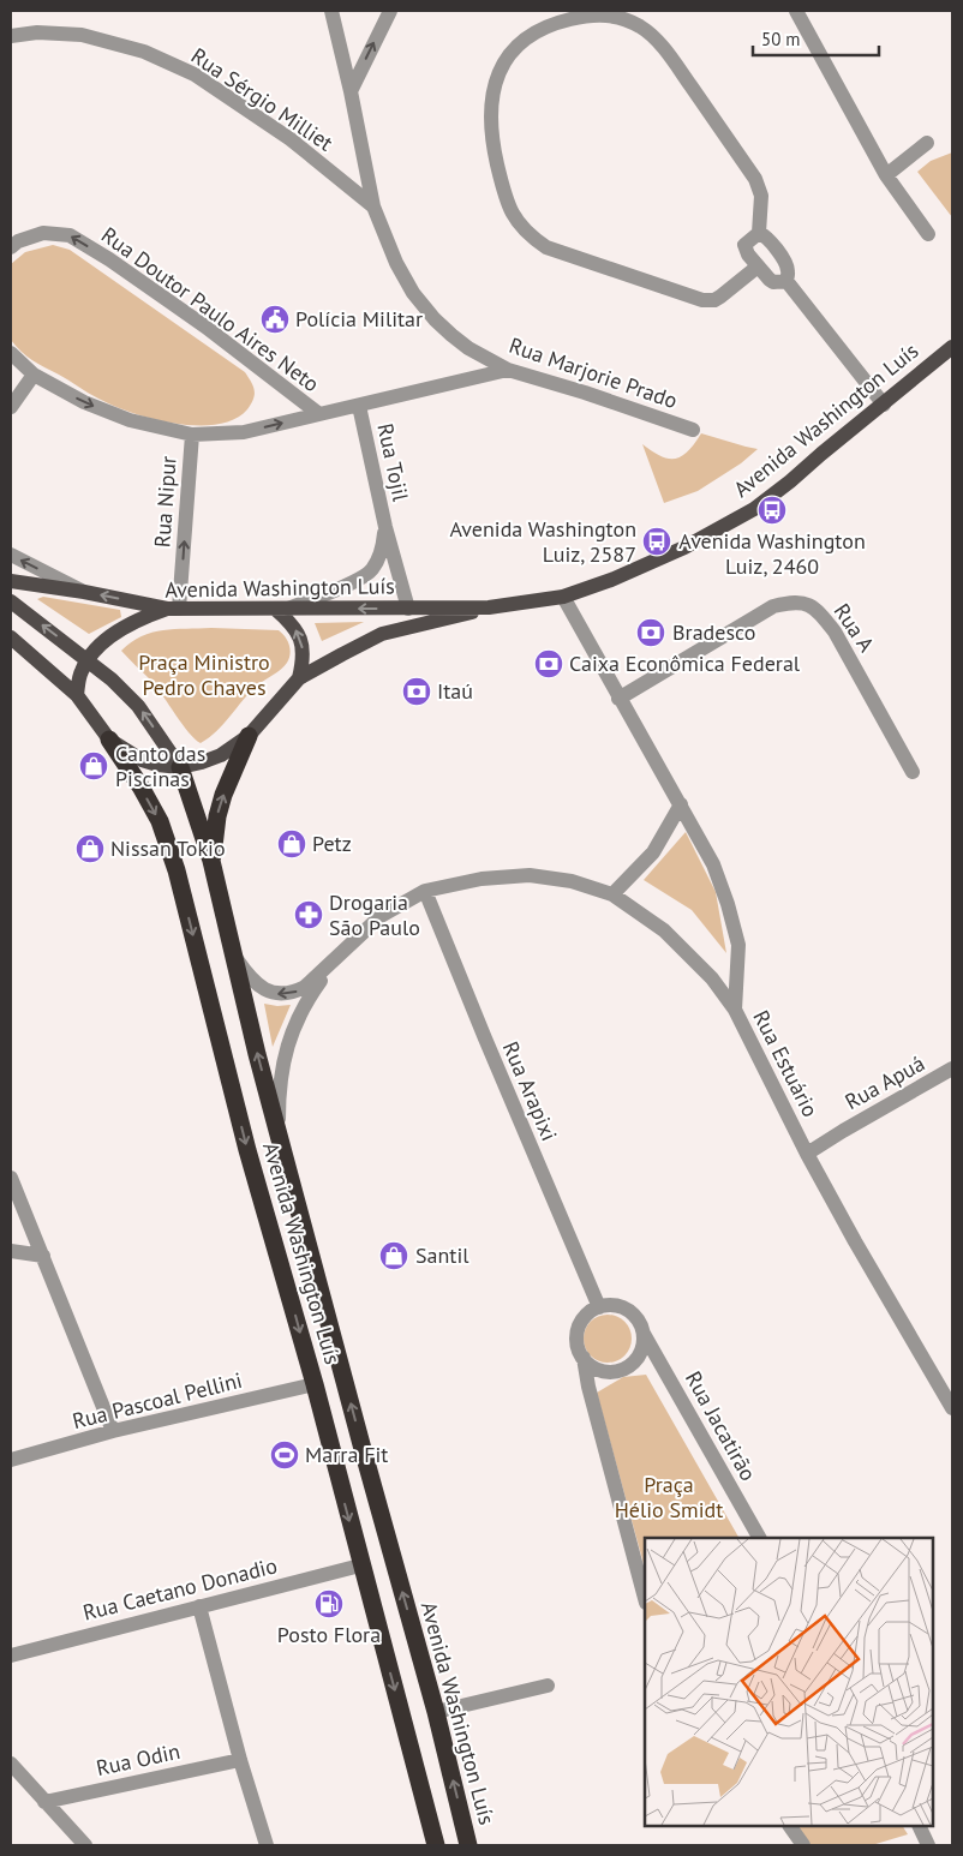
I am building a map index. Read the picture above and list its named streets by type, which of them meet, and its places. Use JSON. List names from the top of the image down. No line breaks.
{"streets":{"highway":["Avenida Washington Luís"],"street":["Rua Sérgio Milliet","Rua Doutor Paulo Aires Neto","Rua Marjorie Prado","Rua Tojil","Rua Nipur","Rua A","Rua Estuário","Rua Apuá","Rua Arapixi","Rua Pascoal Pellini","Rua Jacatirão","Rua Caetano Donadio","Rua Odin"]},"crossings":[["Rua Sérgio Milliet","Rua Marjorie Prado"],["Rua Doutor Paulo Aires Neto","Rua Marjorie Prado"],["Rua Doutor Paulo Aires Neto","Rua Tojil"],["Rua Doutor Paulo Aires Neto","Rua Nipur"],["Avenida Washington Luís","Rua Tojil"],["Avenida Washington Luís","Rua Nipur"],["Avenida Washington Luís","Rua Estuário"],["Avenida Washington Luís","Rua Pascoal Pellini"],["Avenida Washington Luís","Rua Caetano Donadio"],["Rua A","Rua Estuário"],["Rua Estuário","Rua Apuá"],["Rua Arapixi","Rua Jacatirão"]],"one_way":["Rua Nipur"],"parks":["Praça Ministro Pedro Chaves","Praça Hélio Smidt"],"places":{"public building":["Polícia Militar"],"bus stop":["Avenida Washington Luiz, 2460","Avenida Washington Luiz, 2587"],"bank":["Bradesco","Caixa Econômica Federal","Itaú"],"shop":["Canto das Piscinas","Petz","Nissan Tokio","Santil"],"pharmacy":["Drogaria São Paulo"],"sports":["Marra Fit"],"fuel station":["Posto Flora"]},"scale_bar":"50 m"}
